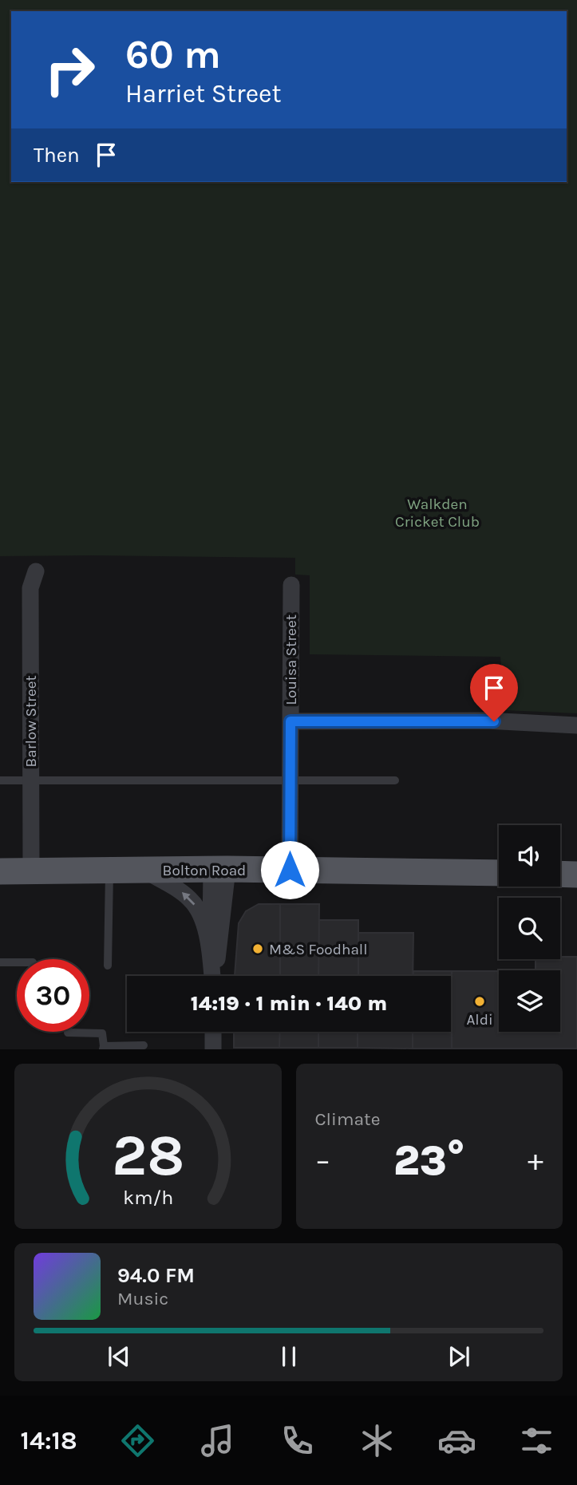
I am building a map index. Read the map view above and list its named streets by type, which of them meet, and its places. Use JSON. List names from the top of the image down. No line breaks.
{"streets":{"main road":["Bolton Road"],"street":["Louisa Street","Barlow Street"]},"crossings":[["Louisa Street","Bolton Road"],["Barlow Street","Bolton Road"]],"parks":["Walkden Cricket Club"],"places":["M&S Foodhall","Aldi"],"page":{"turn":["60 m","Harriet Street"],"then":"Then","limit":"30","trip":"14:19 · 1 min · 140 m","tile":"Climate","heat":["−","23°","+"],"song":["94.0 FM","Music"],"tabs":"14:18","gauge":["28","km/h"]}}
